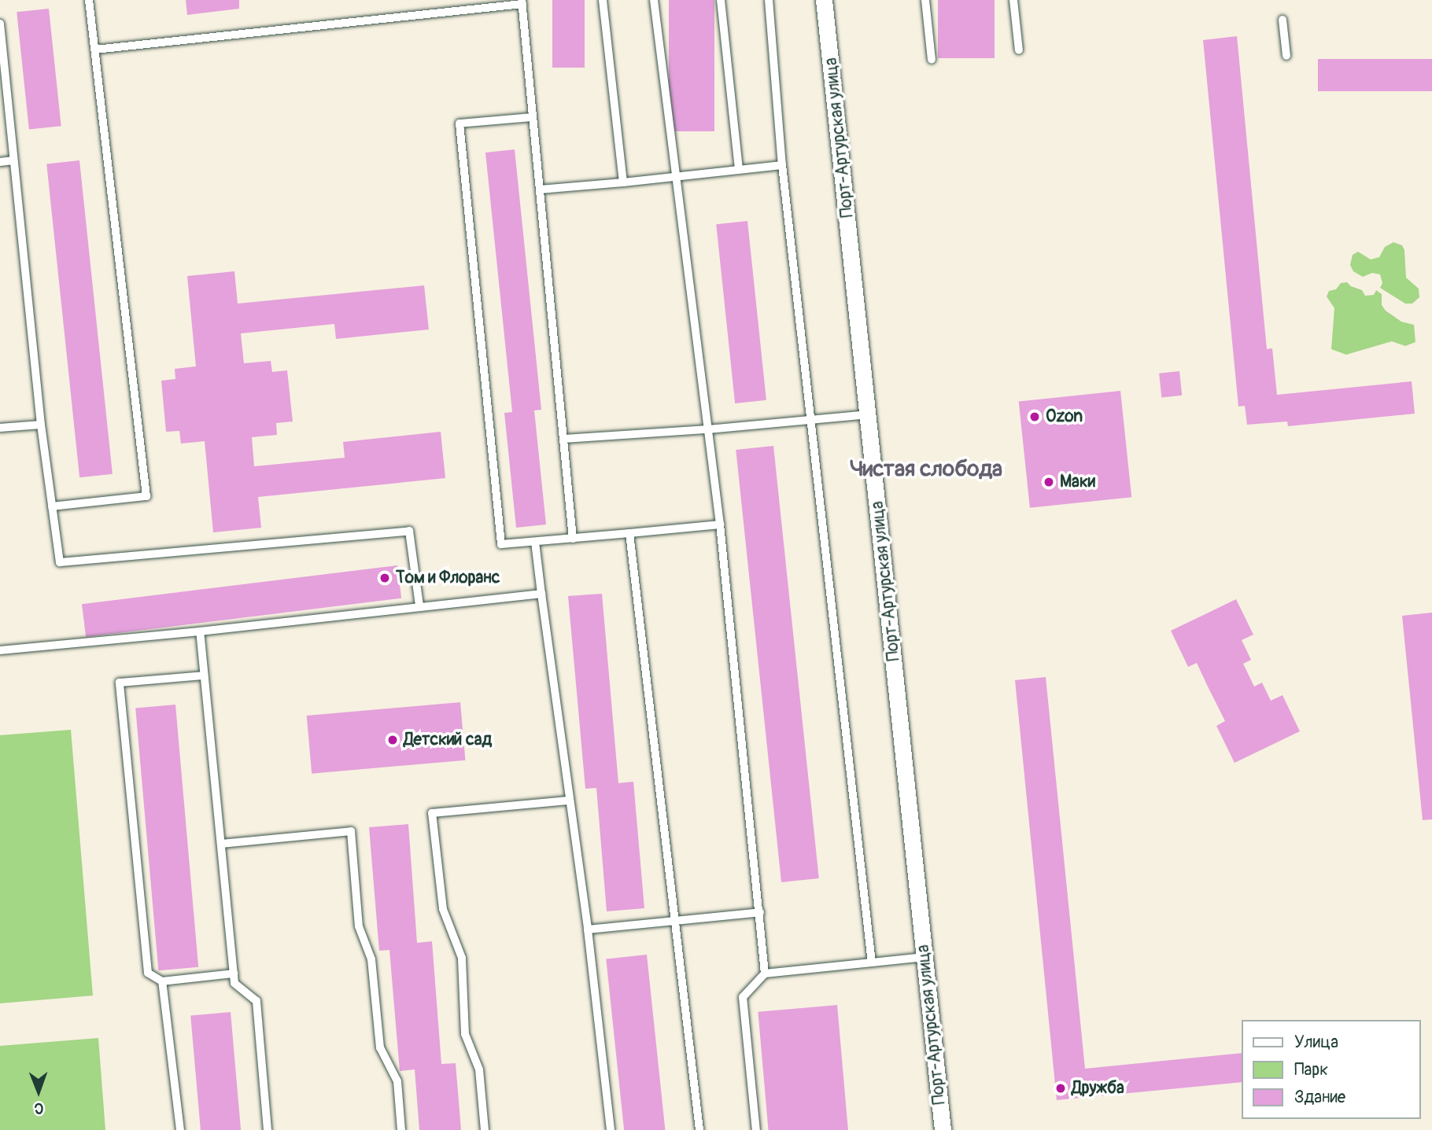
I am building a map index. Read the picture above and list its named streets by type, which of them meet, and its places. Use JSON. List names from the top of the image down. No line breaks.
{"streets":{"street":["Порт-Артурская улица"]},"districts":["Чистая слобода"],"places":["Ozon","Маки","Том и Флоранс","Детский сад","Дружба"],"legend":["Улица","Парк","Здание"],"north":"bottom"}
